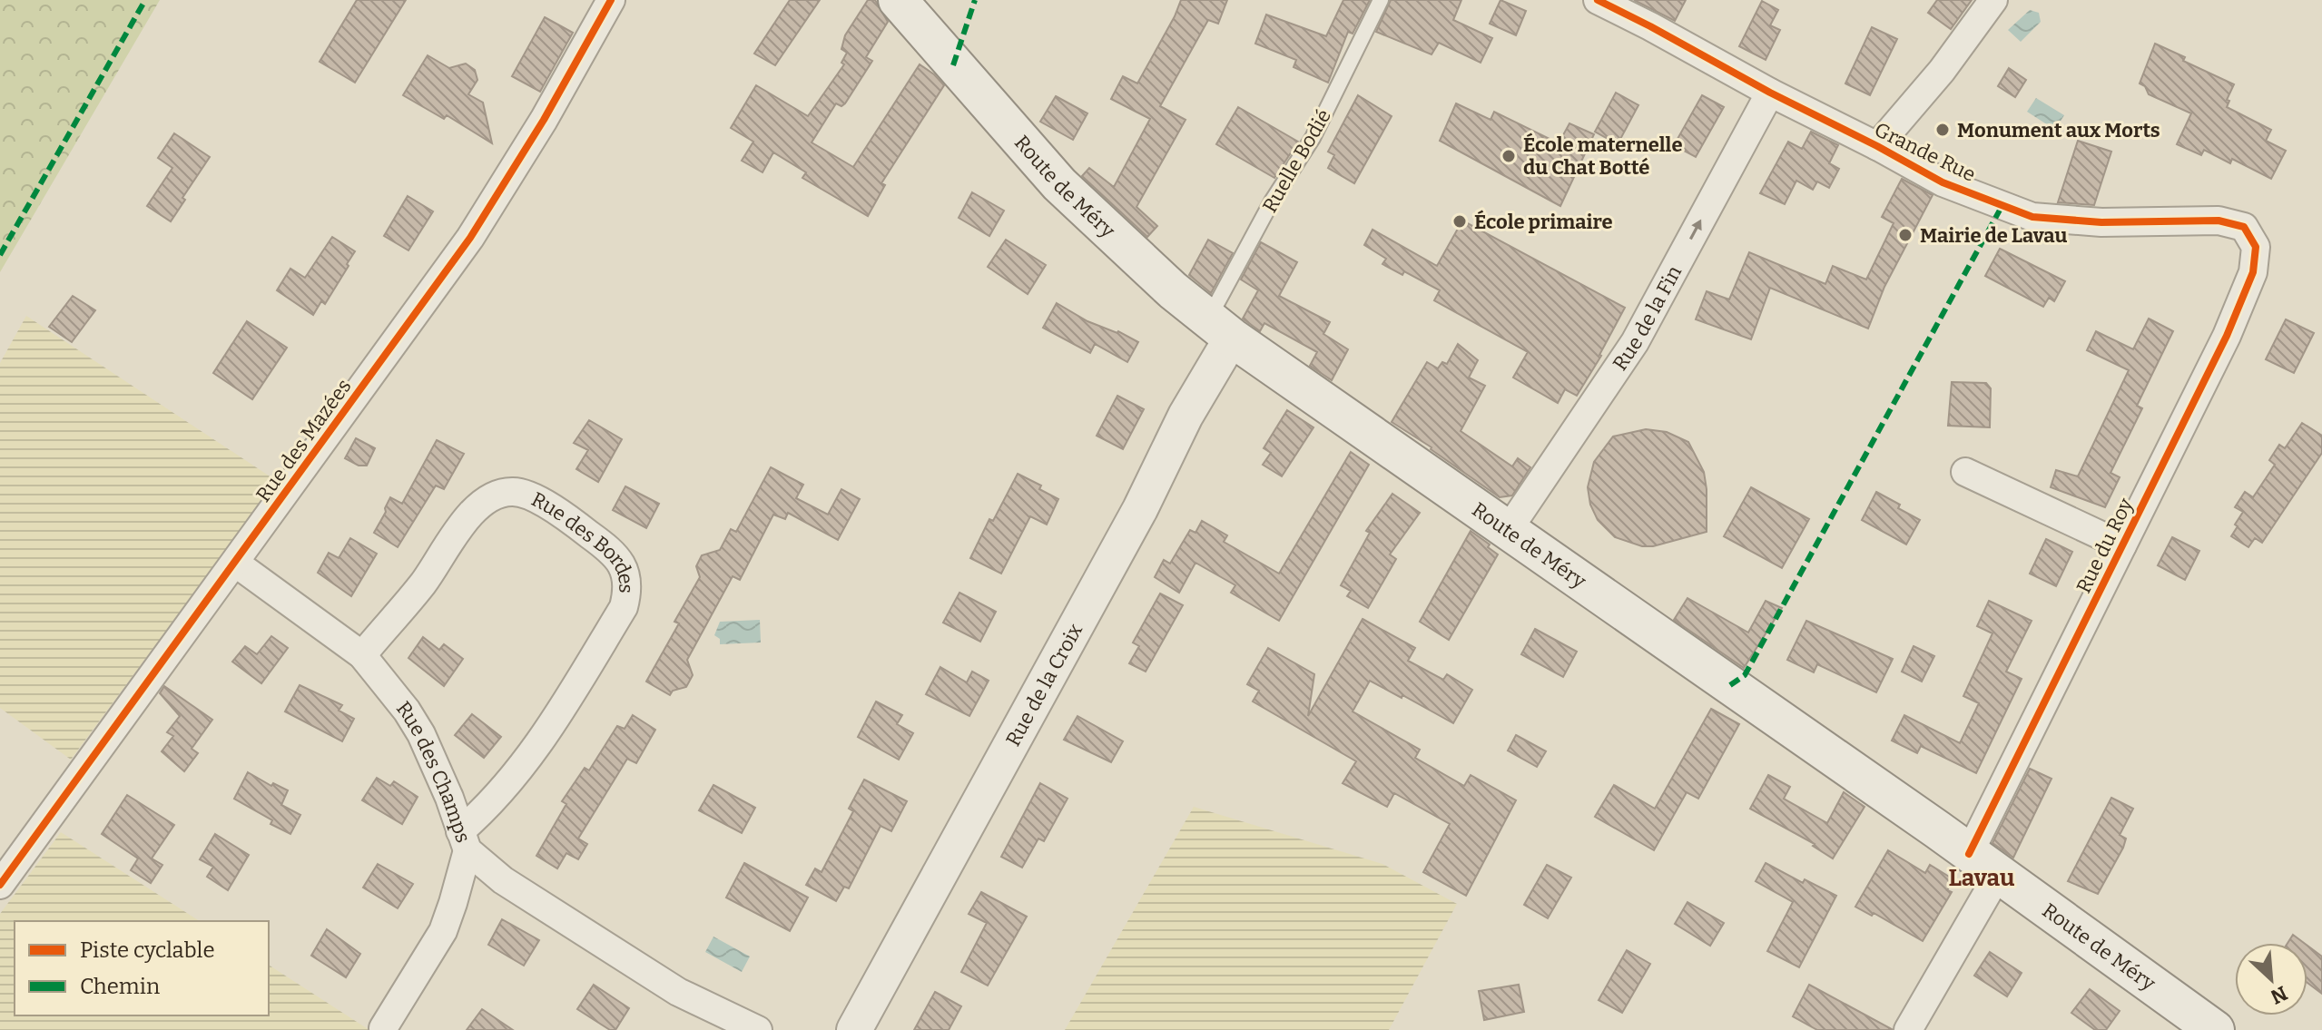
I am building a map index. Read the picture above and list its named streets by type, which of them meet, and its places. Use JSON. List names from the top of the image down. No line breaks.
{"streets":{"main road":["Route de Méry"],"street":["Grande Rue","Rue de la Fin","Rue des Mazées","Rue du Roy","Rue des Bordes","Rue de la Croix","Rue des Champs"],"lane":["Ruelle Bodié"]},"crossings":[["Grande Rue","Rue de la Fin"],["Grande Rue","Rue du Roy"],["Ruelle Bodié","Route de Méry"],["Ruelle Bodié","Rue de la Croix"],["Route de Méry","Rue de la Fin"],["Route de Méry","Rue du Roy"],["Route de Méry","Rue de la Croix"],["Rue des Mazées","Rue des Champs"],["Rue des Bordes","Rue des Champs"]],"one_way":["Rue de la Fin"],"districts":["Lavau"],"places":["Monument aux Morts","École maternelle du Chat Botté","École primaire","Mairie de Lavau"],"legend":["Piste cyclable","Chemin"],"north":"bottom right"}
